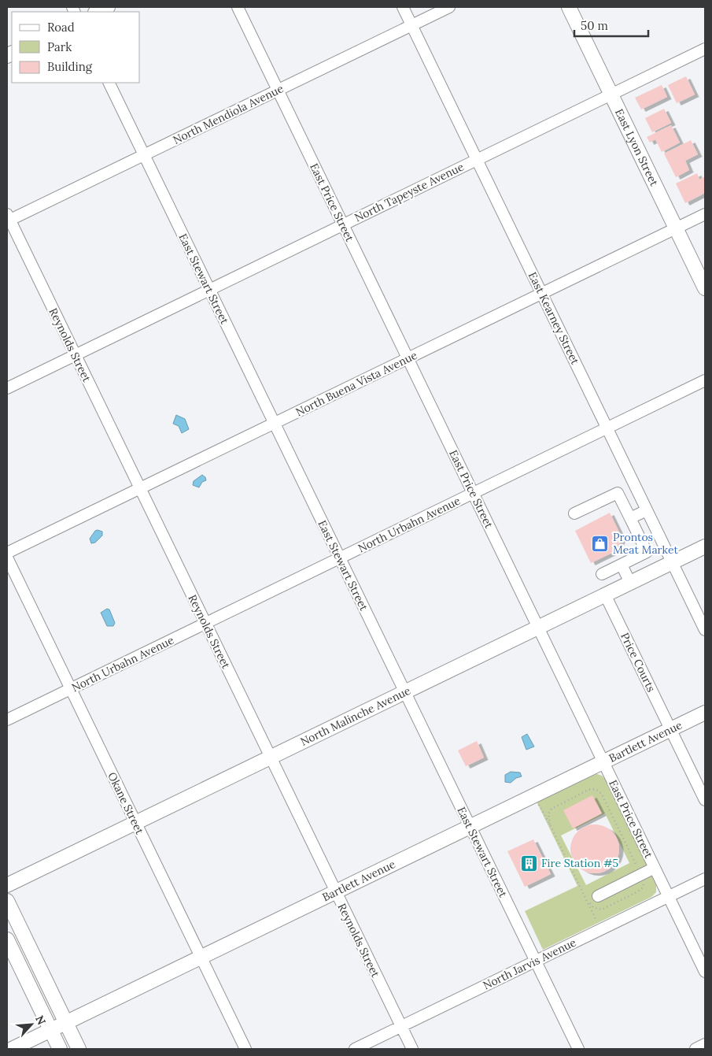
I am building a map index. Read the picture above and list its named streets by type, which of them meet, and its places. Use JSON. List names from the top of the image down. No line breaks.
{"streets":{"main road":["East Lyon Street","North Malinche Avenue","Bartlett Avenue"],"street":["North Mendiola Avenue","North Tapeyste Avenue","East Price Street","East Stewart Street","East Kearney Street","Reynolds Street","North Buena Vista Avenue","North Urbahn Avenue","Price Courts","Okane Street","North Jarvis Avenue"]},"crossings":[["North Mendiola Avenue","East Price Street"],["North Mendiola Avenue","East Stewart Street"],["North Mendiola Avenue","East Kearney Street"],["North Mendiola Avenue","Reynolds Street"],["East Lyon Street","North Tapeyste Avenue"],["East Lyon Street","North Buena Vista Avenue"],["North Tapeyste Avenue","East Price Street"],["North Tapeyste Avenue","East Stewart Street"],["North Tapeyste Avenue","East Kearney Street"],["North Tapeyste Avenue","Reynolds Street"],["East Price Street","North Buena Vista Avenue"],["East Price Street","North Urbahn Avenue"],["East Price Street","North Malinche Avenue"],["East Price Street","Bartlett Avenue"],["East Price Street","North Jarvis Avenue"],["East Stewart Street","North Buena Vista Avenue"],["East Stewart Street","North Urbahn Avenue"],["East Stewart Street","North Malinche Avenue"],["East Stewart Street","Bartlett Avenue"],["East Stewart Street","North Jarvis Avenue"],["East Kearney Street","North Buena Vista Avenue"],["East Kearney Street","North Urbahn Avenue"],["East Kearney Street","North Malinche Avenue"],["Reynolds Street","North Buena Vista Avenue"],["Reynolds Street","North Urbahn Avenue"],["Reynolds Street","North Malinche Avenue"],["Reynolds Street","Bartlett Avenue"],["Reynolds Street","North Jarvis Avenue"],["North Urbahn Avenue","Okane Street"],["Price Courts","North Malinche Avenue"],["Price Courts","Bartlett Avenue"],["North Malinche Avenue","Okane Street"],["Bartlett Avenue","Okane Street"]],"places":{"shop":["Prontos Meat Market"],"building":["Fire Station #5"]},"legend":["Road","Park","Building"],"scale_bar":"50 m","north":"top right"}
